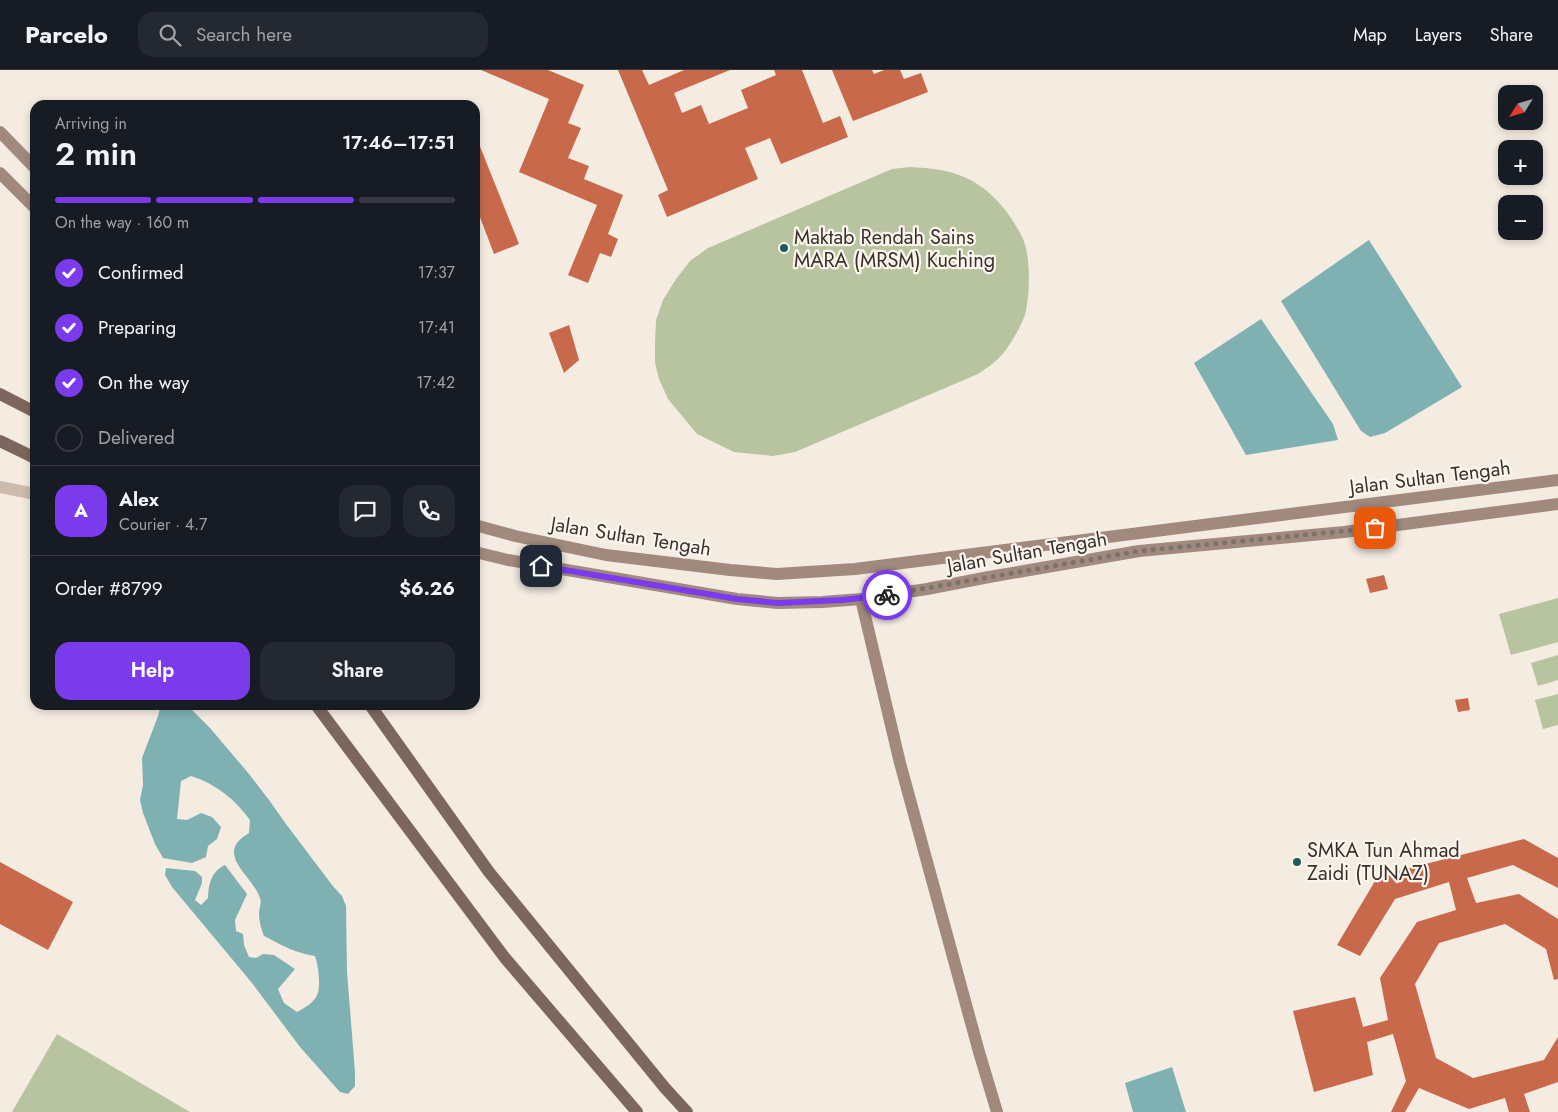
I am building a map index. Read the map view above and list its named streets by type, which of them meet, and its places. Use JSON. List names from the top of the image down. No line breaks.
{"streets":{"main road":["Jalan Sultan Tengah"]},"places":["Maktab Rendah Sains MARA (MRSM) Kuching","SMKA Tun Ahmad Zaidi (TUNAZ)"],"north":"bottom left","page":{"header":"Parcelo","search":"Search here","nav":["Map","Layers","Share"],"map_buttons":["+","−"],"heading":["2 min","Arriving in","17:46–17:51"],"panel":["Alex","Courier · 4.7","Order #8799","$6.26"],"bar":"On the way · 160 m","list":[["Confirmed","17:37"],["Preparing","17:41"],["On the way","17:42"],"Delivered"],"round":"A","buttons":["Help","Share"]}}
